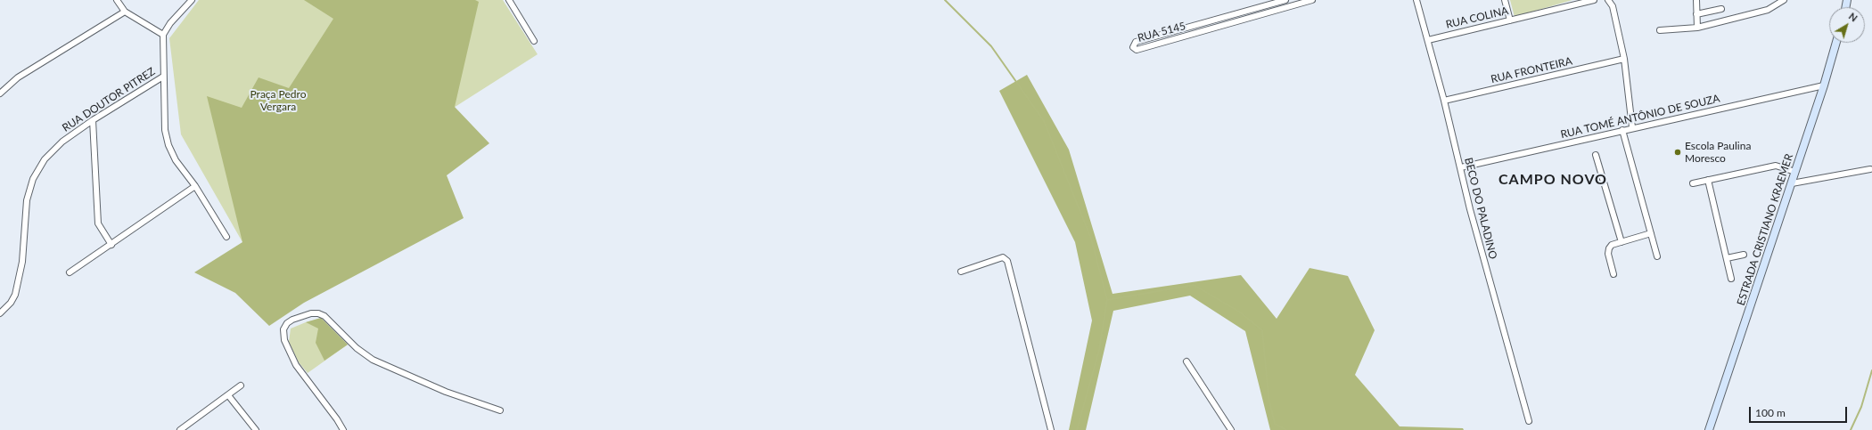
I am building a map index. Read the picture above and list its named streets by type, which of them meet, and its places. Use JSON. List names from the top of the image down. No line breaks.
{"streets":{"main road":["ESTRADA CRISTIANO KRAEMER"],"street":["RUA COLINA","RUA 5145","RUA FRONTEIRA","RUA DOUTOR PITREZ","RUA TOMÉ ANTÔNIO DE SOUZA","BECO DO PALADINO"]},"crossings":[["RUA COLINA","BECO DO PALADINO"],["RUA FRONTEIRA","BECO DO PALADINO"],["RUA TOMÉ ANTÔNIO DE SOUZA","BECO DO PALADINO"],["RUA TOMÉ ANTÔNIO DE SOUZA","ESTRADA CRISTIANO KRAEMER"]],"districts":["CAMPO NOVO"],"parks":["Praça Pedro Vergara"],"places":["Escola Paulina Moresco"],"scale_bar":"100 m","north":"top right"}
